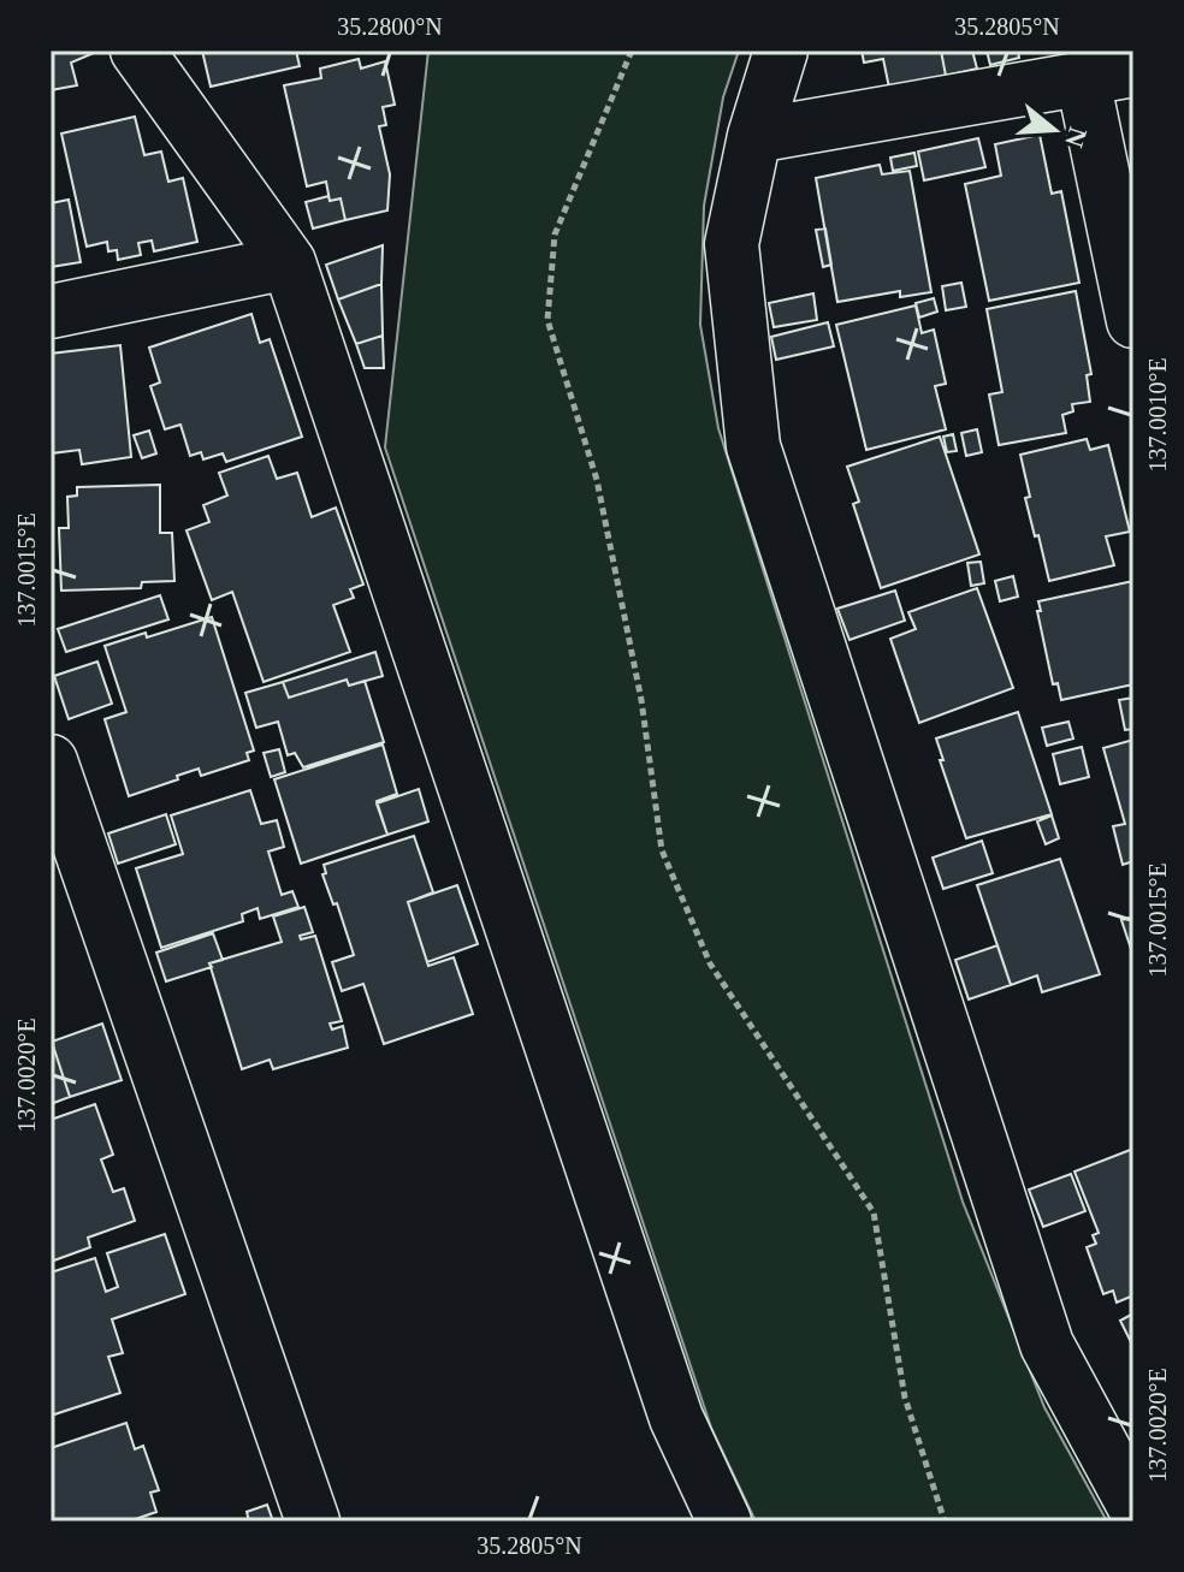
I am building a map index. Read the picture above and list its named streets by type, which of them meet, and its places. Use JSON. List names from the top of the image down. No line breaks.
{"north":"right","coordinates":["35.2800°N","35.2805°N","137.0010°E","137.0015°E","137.0020°E"]}
